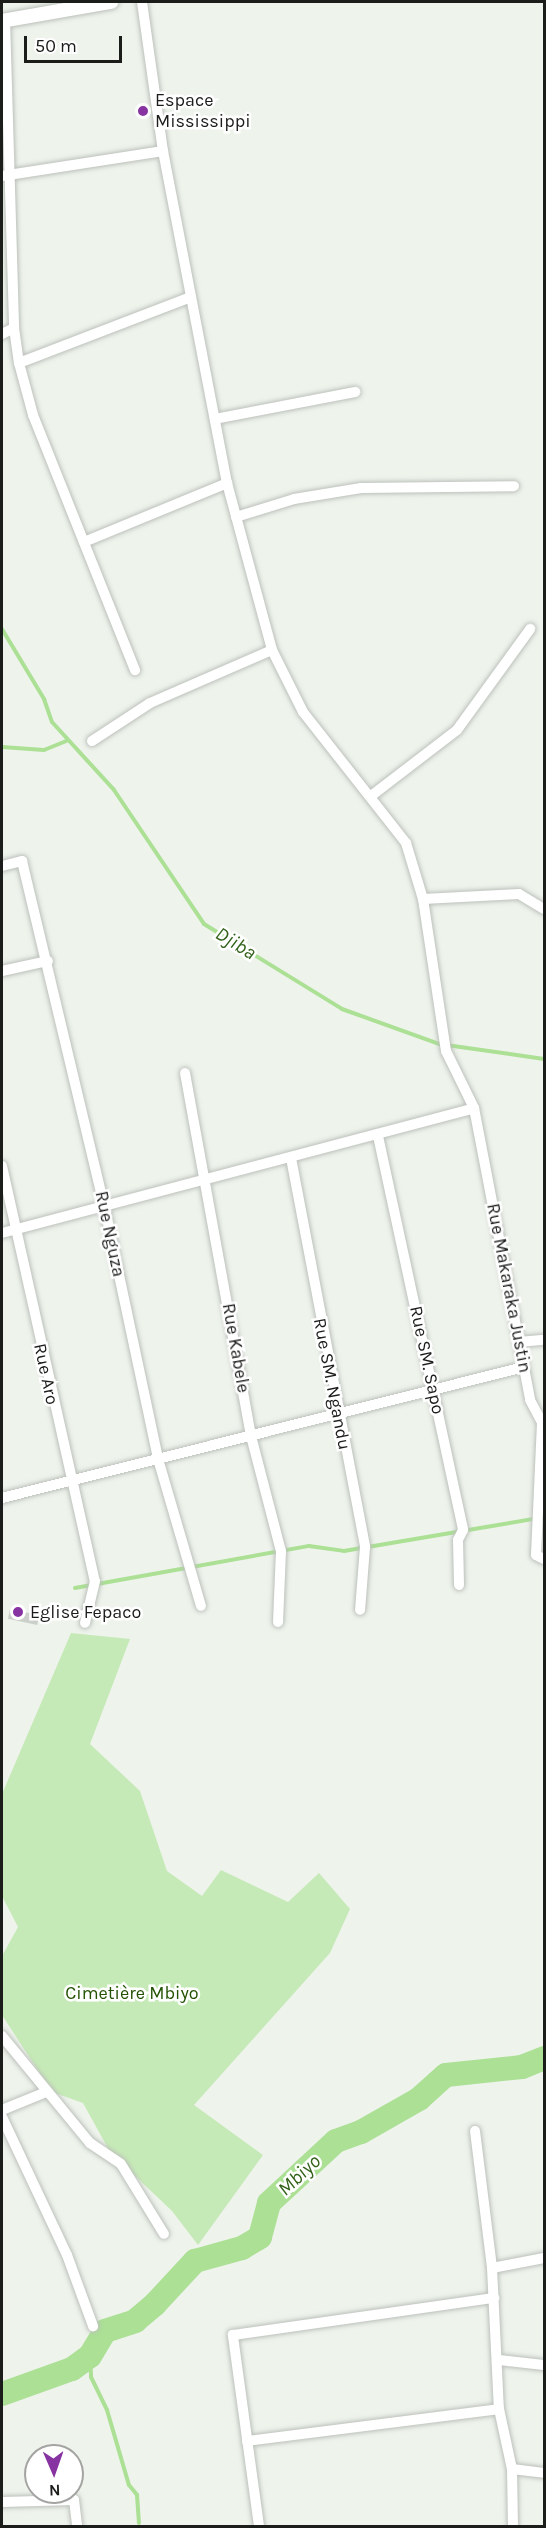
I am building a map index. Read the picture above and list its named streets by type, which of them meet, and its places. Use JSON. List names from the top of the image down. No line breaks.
{"streets":{"street":["Rue Nguza","Rue Makaraka Justin","Rue Kabele","Rue SM. Sapo","Rue Aro","Rue SM. Ngandu"]},"water":["Djiba","Mbiyo"],"parks":["Cimetière Mbiyo"],"places":["Espace Mississippi","Eglise Fepaco"],"scale_bar":"50 m","north":"bottom"}
